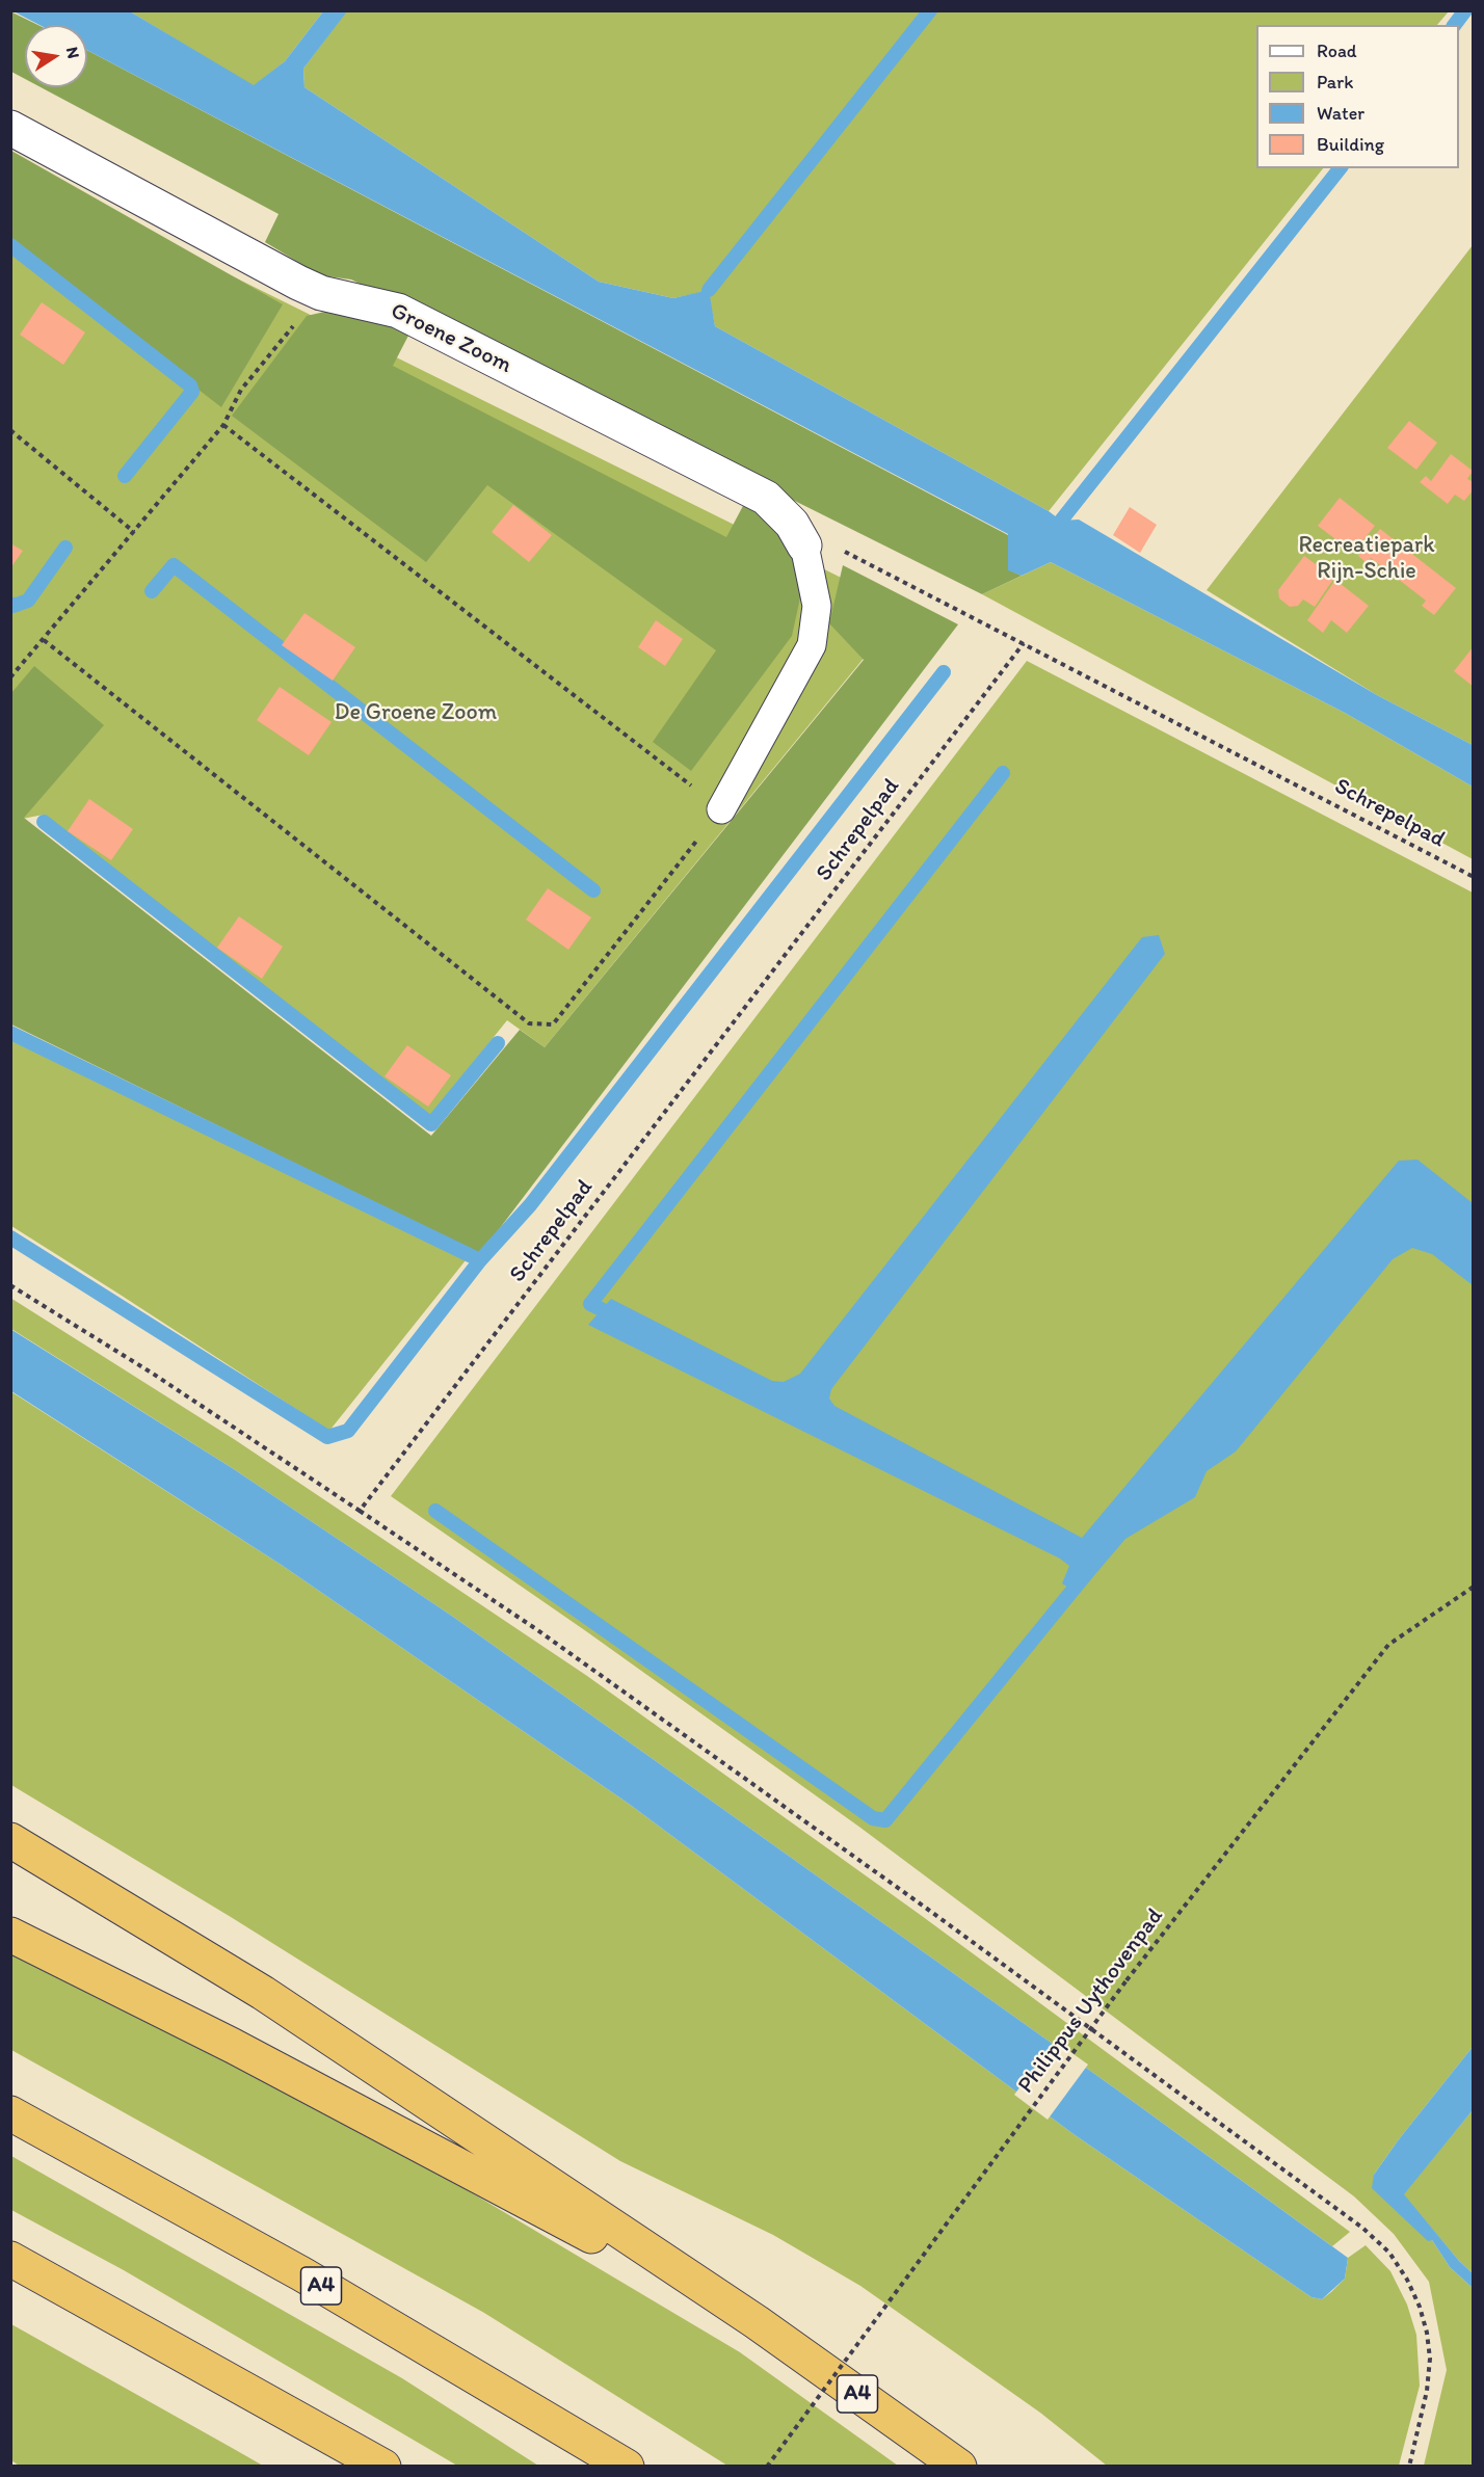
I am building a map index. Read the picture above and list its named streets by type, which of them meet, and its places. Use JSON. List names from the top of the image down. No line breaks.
{"streets":{"highway":["A4"],"street":["Groene Zoom"],"path":["Schrepelpad","Philippus Uythovenpad"]},"crossings":[["Groene Zoom","Schrepelpad"]],"parks":["Recreatiepark Rijn-Schie","De Groene Zoom"],"legend":["Road","Park","Water","Building"],"north":"right"}
